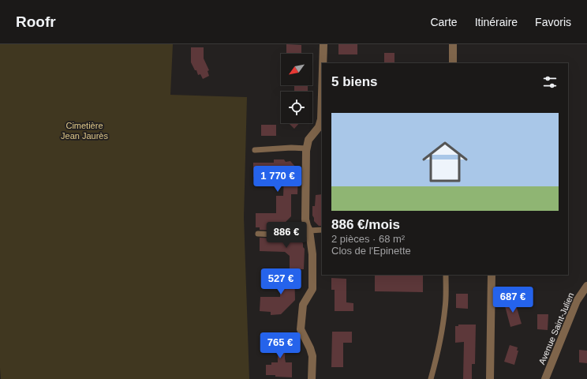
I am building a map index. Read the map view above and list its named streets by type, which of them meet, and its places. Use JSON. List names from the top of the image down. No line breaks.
{"streets":{"street":["Avenue Saint-Julien"]},"parks":["Cimetière Jean Jaurès"],"north":"bottom left","page":{"header":"Roofr","nav":["Carte","Itinéraire","Favoris"],"heading":"5 biens","list":[{"name":"886 €/mois","note":"2 pièces · 68 m² · Clos de l'Epinette"}],"price":["1 770 €","886 €","527 €","687 €","765 €"]}}
